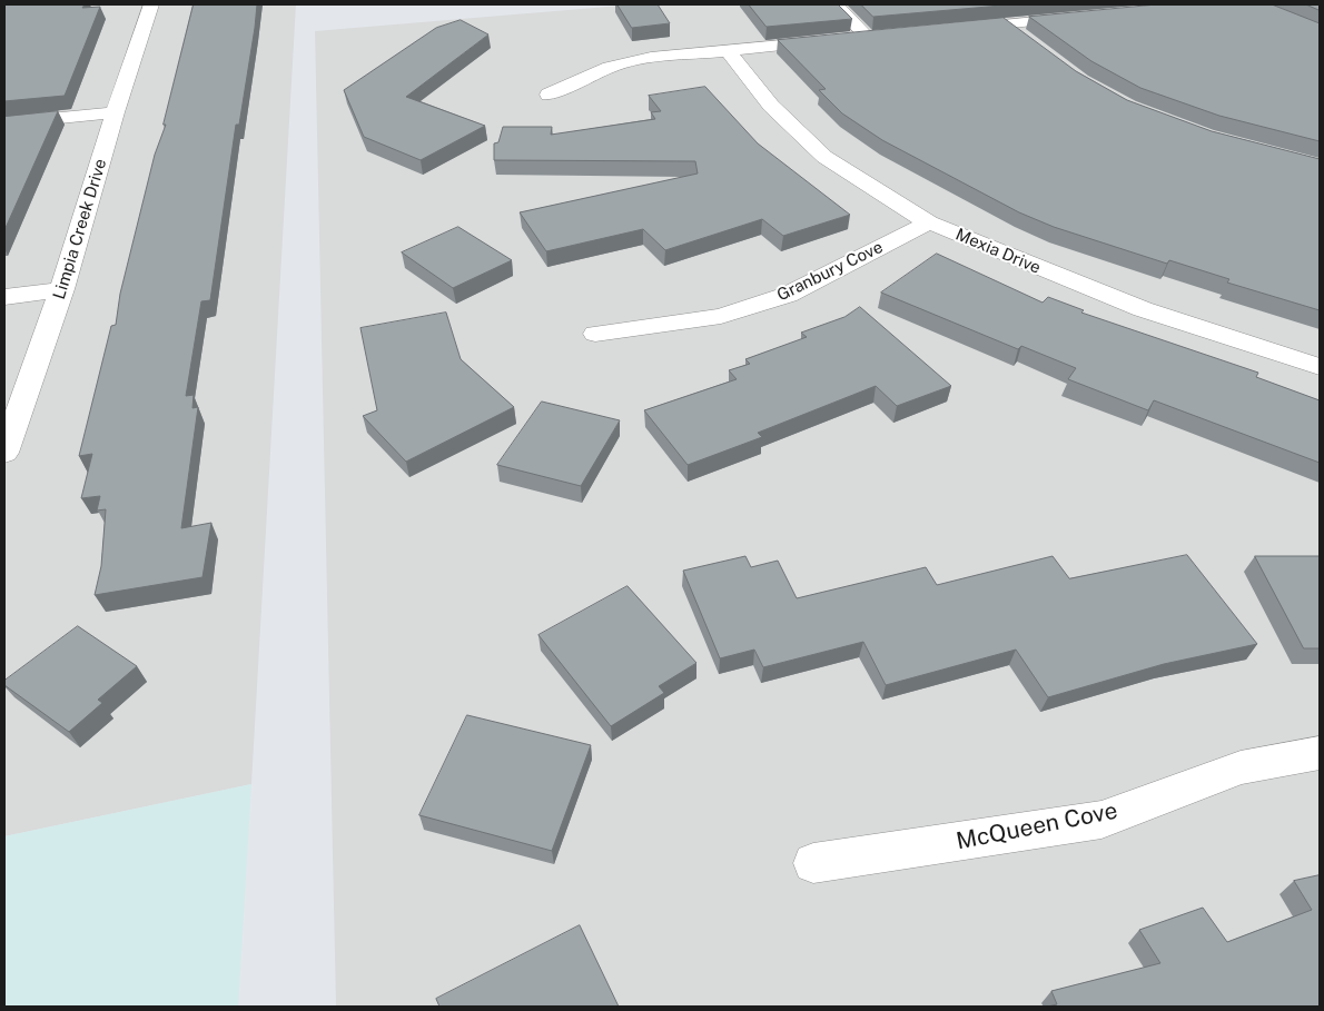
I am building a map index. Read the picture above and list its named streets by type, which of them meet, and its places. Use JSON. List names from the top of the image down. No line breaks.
{"streets":{"street":["Limpia Creek Drive","Mexia Drive","Granbury Cove","McQueen Cove"]},"crossings":[["Mexia Drive","Granbury Cove"]]}
